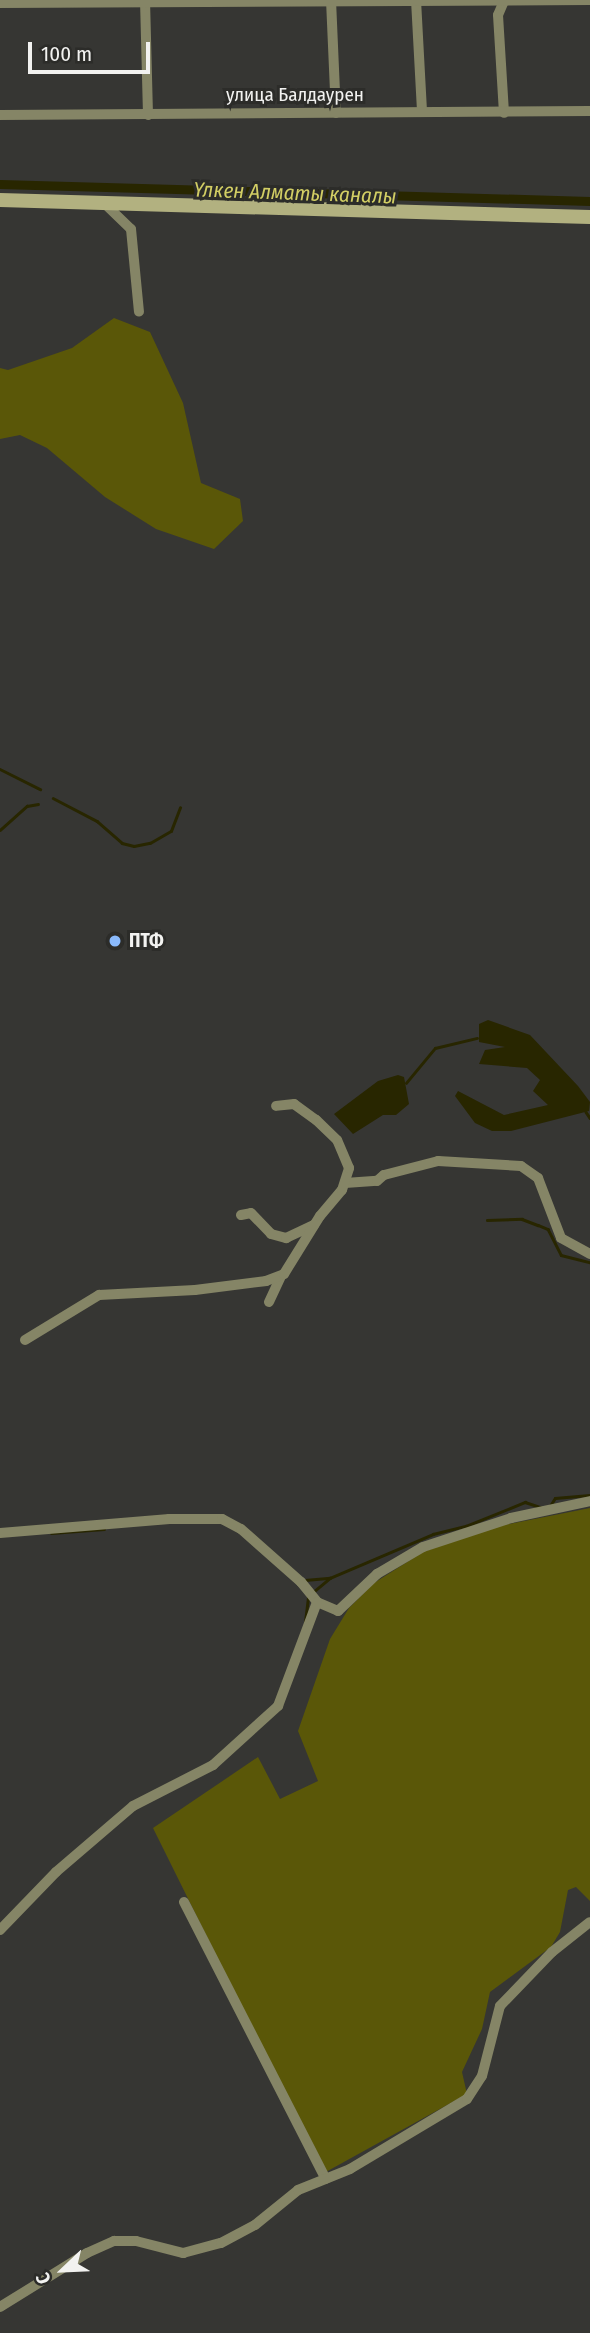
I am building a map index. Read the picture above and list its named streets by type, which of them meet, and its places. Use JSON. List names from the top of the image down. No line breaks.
{"streets":{"street":["улица Балдаурен"]},"water":["Үлкен Алматы каналы"],"places":["ПТФ"],"scale_bar":"100 m","north":"bottom left"}
